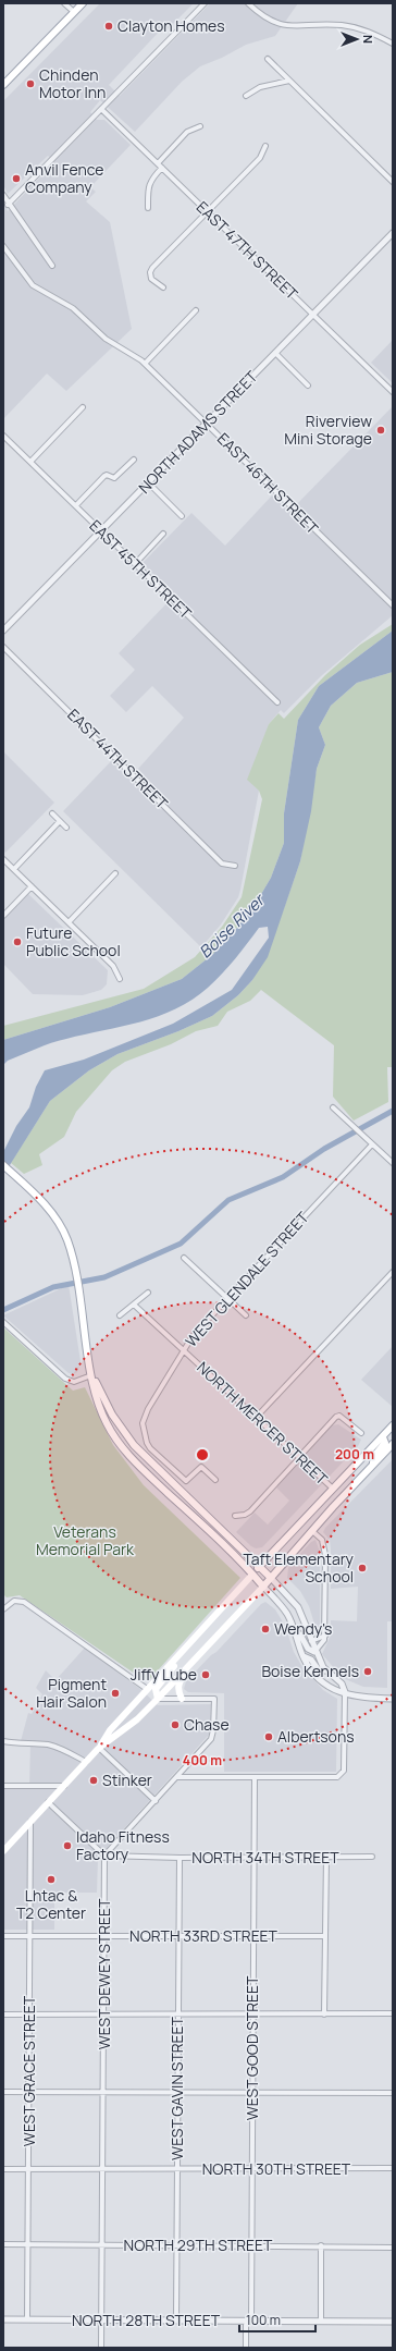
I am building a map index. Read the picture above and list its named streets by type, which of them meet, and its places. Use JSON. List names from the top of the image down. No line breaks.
{"streets":{"street":["EAST 47TH STREET","NORTH ADAMS STREET","EAST 46TH STREET","EAST 45TH STREET","EAST 44TH STREET","WEST GLENDALE STREET","NORTH MERCER STREET","NORTH 34TH STREET","NORTH 33RD STREET","WEST DEWEY STREET","WEST GOOD STREET","WEST GRACE STREET","WEST GAVIN STREET","NORTH 30TH STREET","NORTH 29TH STREET","NORTH 28TH STREET"]},"crossings":[["EAST 47TH STREET","NORTH ADAMS STREET"],["NORTH ADAMS STREET","EAST 46TH STREET"],["NORTH ADAMS STREET","EAST 45TH STREET"],["WEST GLENDALE STREET","NORTH MERCER STREET"],["NORTH 34TH STREET","WEST DEWEY STREET"],["NORTH 34TH STREET","WEST GOOD STREET"],["NORTH 34TH STREET","WEST GAVIN STREET"],["NORTH 33RD STREET","WEST DEWEY STREET"],["NORTH 33RD STREET","WEST GOOD STREET"],["NORTH 33RD STREET","WEST GRACE STREET"],["NORTH 33RD STREET","WEST GAVIN STREET"],["WEST DEWEY STREET","NORTH 30TH STREET"],["WEST DEWEY STREET","NORTH 29TH STREET"],["WEST DEWEY STREET","NORTH 28TH STREET"],["WEST GOOD STREET","NORTH 30TH STREET"],["WEST GOOD STREET","NORTH 29TH STREET"],["WEST GOOD STREET","NORTH 28TH STREET"],["WEST GRACE STREET","NORTH 30TH STREET"],["WEST GRACE STREET","NORTH 29TH STREET"],["WEST GRACE STREET","NORTH 28TH STREET"],["WEST GAVIN STREET","NORTH 30TH STREET"],["WEST GAVIN STREET","NORTH 29TH STREET"],["WEST GAVIN STREET","NORTH 28TH STREET"]],"water":["Boise River"],"parks":["Veterans Memorial Park"],"places":["Clayton Homes","Chinden Motor Inn","Anvil Fence Company","Riverview Mini Storage","Future Public School","Taft Elementary School","Wendy's","Boise Kennels","Jiffy Lube","Pigment Hair Salon","Chase","Albertsons","Stinker","Idaho Fitness Factory","Lhtac & T2 Center"],"scale_bar":"100 m","north":"right","rings":["200 m","400 m"]}
